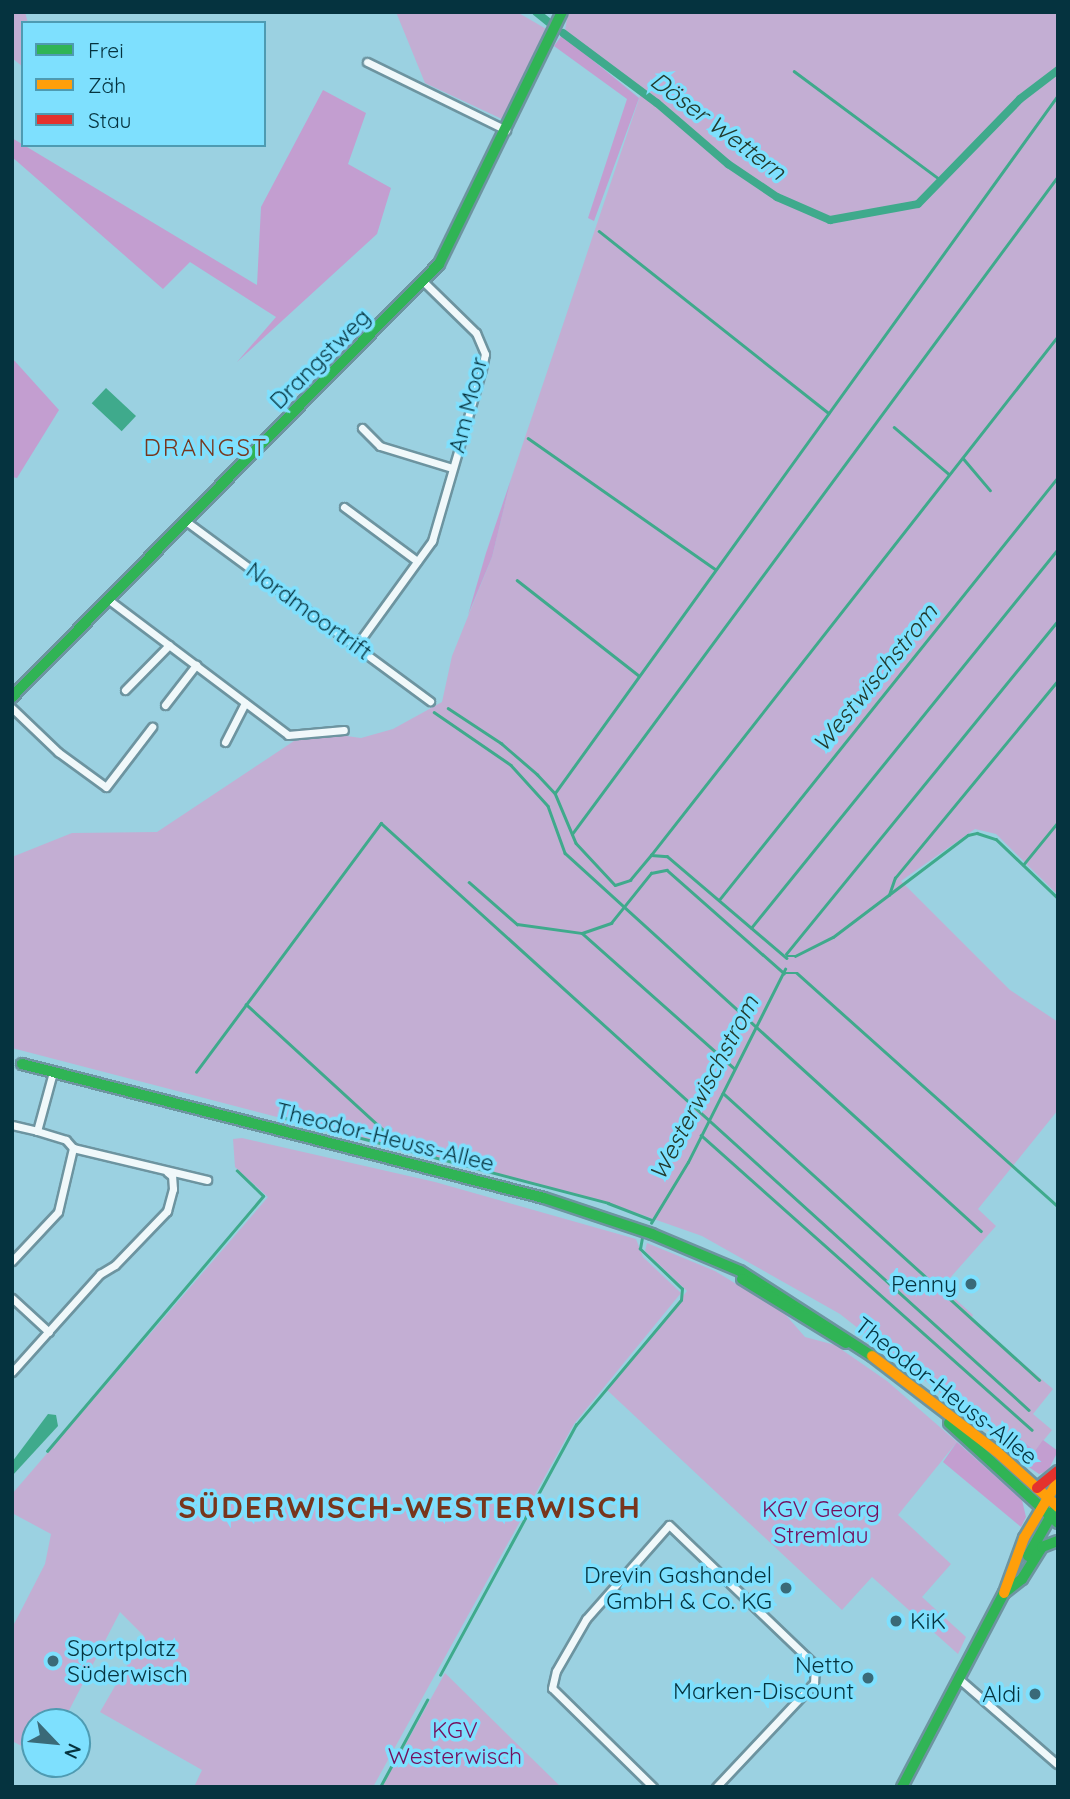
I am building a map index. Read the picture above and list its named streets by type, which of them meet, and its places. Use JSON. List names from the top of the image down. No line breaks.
{"streets":{"street":["Drangstweg","Am Moor","Nordmoortrift","Theodor-Heuss-Allee"]},"crossings":[["Drangstweg","Am Moor"],["Drangstweg","Nordmoortrift"],["Am Moor","Nordmoortrift"]],"districts":["DRANGST","SÜDERWISCH-WESTERWISCH"],"water":["Döser Wettern","Westwischstrom","Westerwischstrom"],"parks":["KGV Georg Stremlau","KGV Westerwisch"],"places":["Penny","Drevin Gashandel GmbH & Co. KG","KiK","Sportplatz Süderwisch","Netto Marken-Discount","Aldi"],"legend":["Frei","Zäh","Stau"],"north":"bottom right"}
